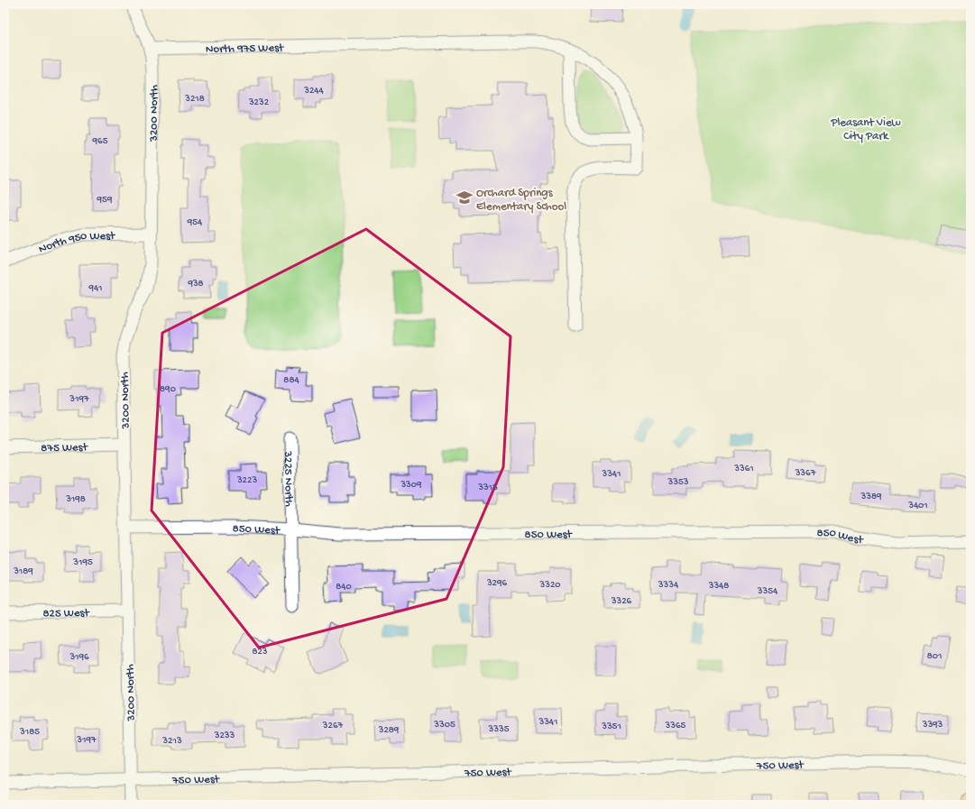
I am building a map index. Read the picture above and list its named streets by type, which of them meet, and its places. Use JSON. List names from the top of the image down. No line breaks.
{"streets":{"street":["North 975 West","3200 North","North 950 West","875 West","3225 North","850 West","825 West","750 West"]},"crossings":[["North 975 West","3200 North"],["3200 North","North 950 West"],["3200 North","875 West"],["3200 North","850 West"],["3200 North","825 West"],["3200 North","750 West"],["3225 North","850 West"]],"parks":["Pleasant View City Park"],"places":{"school or university":["Orchard Springs Elementary School"]},"house_numbers":["3244","3218","3232","965","959","954","938","941","884","890","3197","3361","3367","3341","3223","3353","3309","3315","3389","3198","3401","3195","3189","3296","3320","3334","3348","840","3354","3326","823","801","3196","3341","3305","3393","3267","3365","3351","3335","3289","3185","3233","3197","3213"]}
